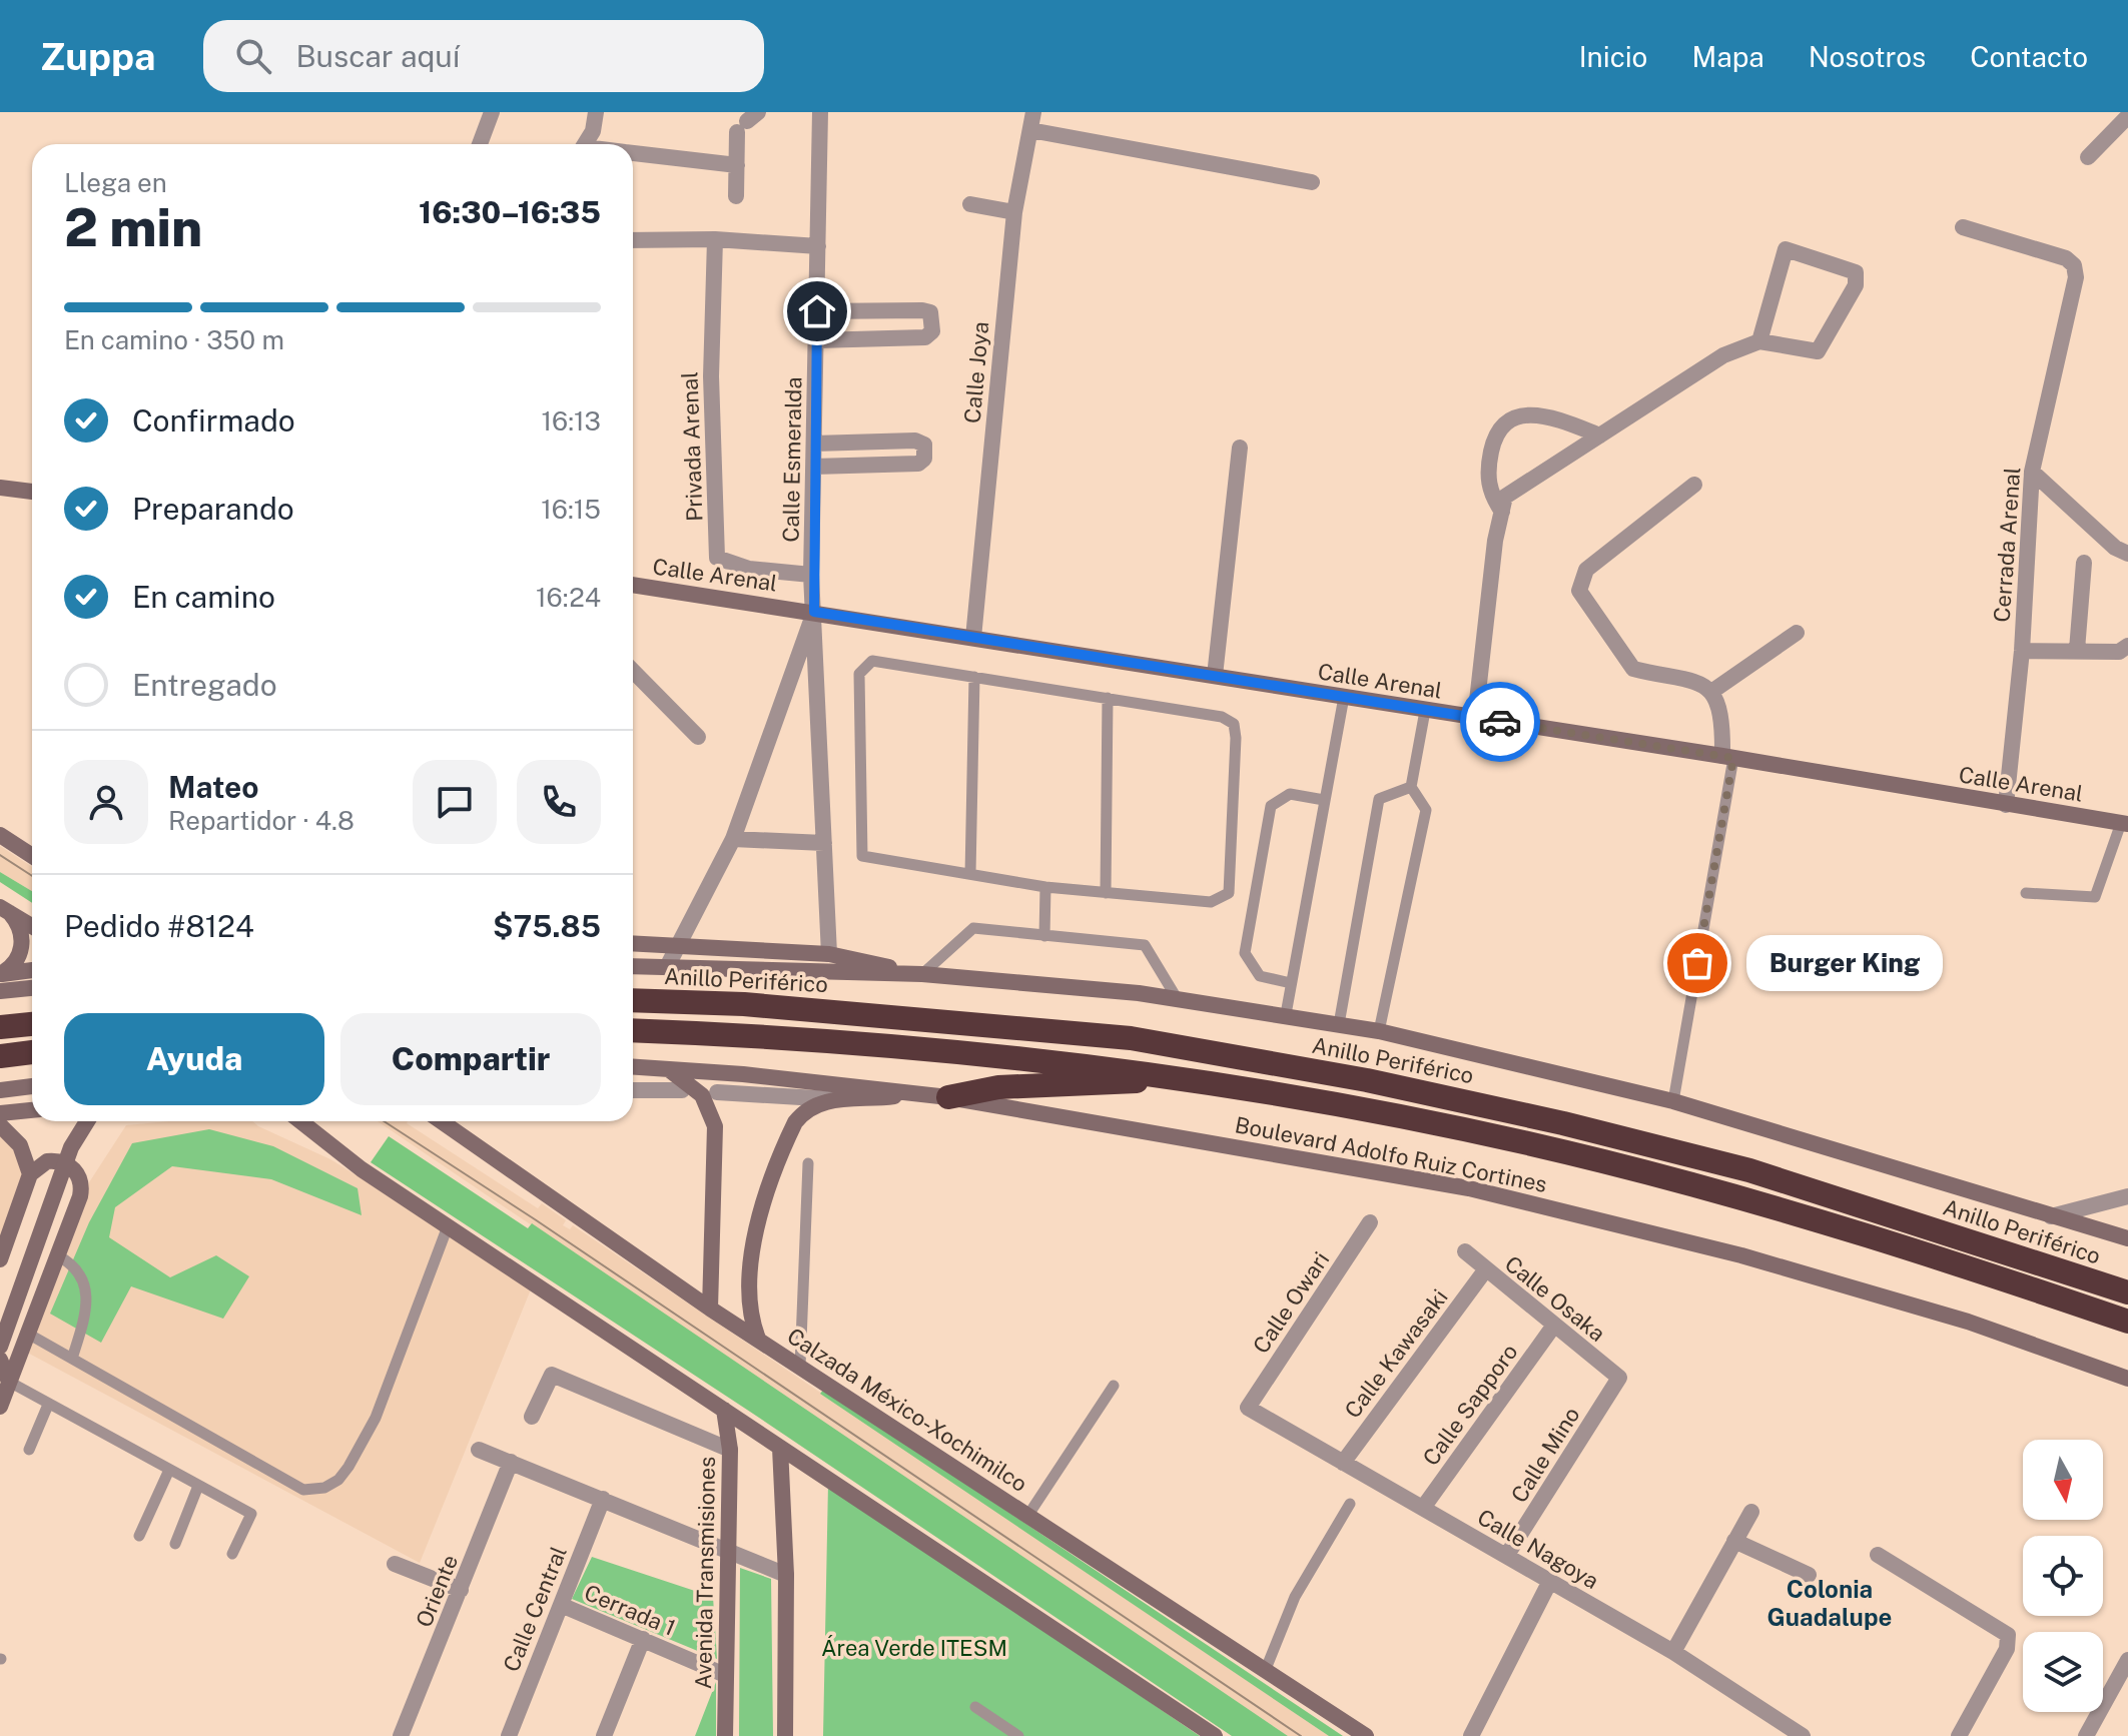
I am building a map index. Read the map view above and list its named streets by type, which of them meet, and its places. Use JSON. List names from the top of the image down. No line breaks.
{"streets":{"highway":["Anillo Periférico"],"main road":["Calle Arenal","Boulevard Adolfo Ruiz Cortines","Calzada México-Xochimilco","Avenida Transmisiones"],"street":["Calle Joya","Privada Arenal","Calle Esmeralda","Cerrada Arenal","Calle Osaka","Calle Owari","Calle Kawasaki","Calle Sapporo","Calle Mino","Calle Nagoya","Oriente","Calle Central","Cerrada 1"]},"crossings":[["Calle Joya","Calle Arenal"],["Privada Arenal","Calle Esmeralda"],["Calle Esmeralda","Calle Arenal"],["Cerrada Arenal","Calle Arenal"],["Calle Osaka","Calle Kawasaki"],["Calle Osaka","Calle Sapporo"],["Calle Osaka","Calle Mino"],["Calle Owari","Calle Nagoya"],["Calle Kawasaki","Calle Nagoya"],["Calle Sapporo","Calle Nagoya"],["Calle Mino","Calle Nagoya"],["Avenida Transmisiones","Cerrada 1"],["Calle Central","Cerrada 1"]],"districts":["Colonia Guadalupe"],"parks":["Área Verde ITESM"],"places":["Burger King"],"north":"bottom","page":{"header":"Zuppa","search":"Buscar aquí","nav":["Inicio","Mapa","Nosotros","Contacto"],"heading":["2 min","Llega en","16:30–16:35"],"panel":["Mateo","Repartidor · 4.8","Pedido #8124","$75.85"],"bar":"En camino · 350 m","list":[["Confirmado","16:13"],["Preparando","16:15"],["En camino","16:24"],"Entregado"],"bubble":"Burger King","buttons":["Ayuda","Compartir"]}}
